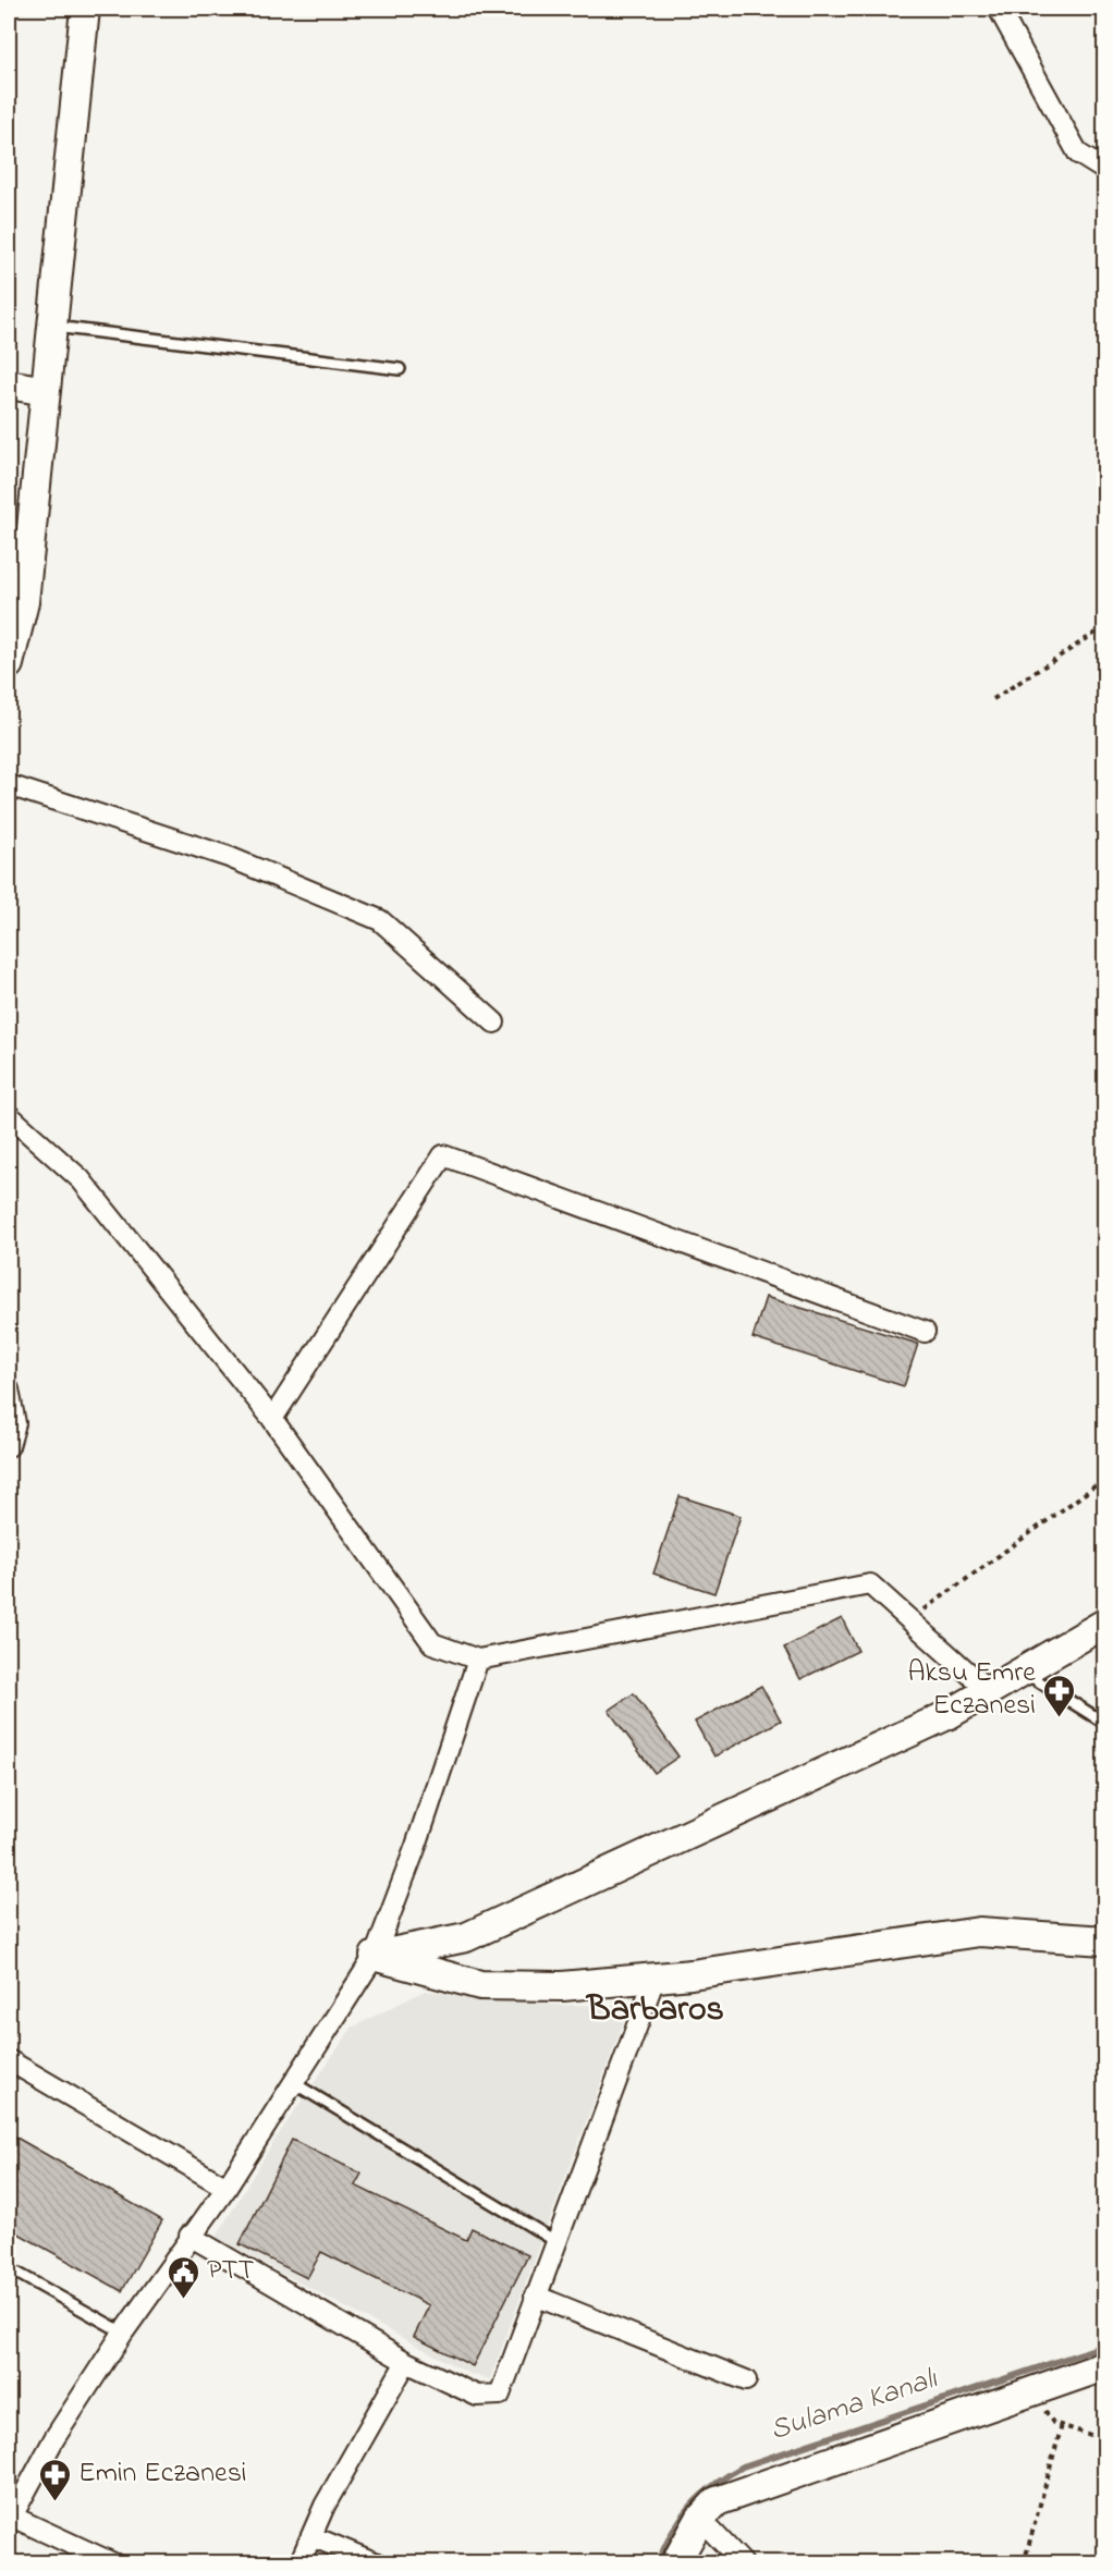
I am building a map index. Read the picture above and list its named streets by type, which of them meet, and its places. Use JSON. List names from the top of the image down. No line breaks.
{"districts":["Barbaros"],"water":["Sulama Kanalı"],"places":{"pharmacy":["Aksu Emre Eczanesi","Emin Eczanesi"],"public building":["PTT"]}}
